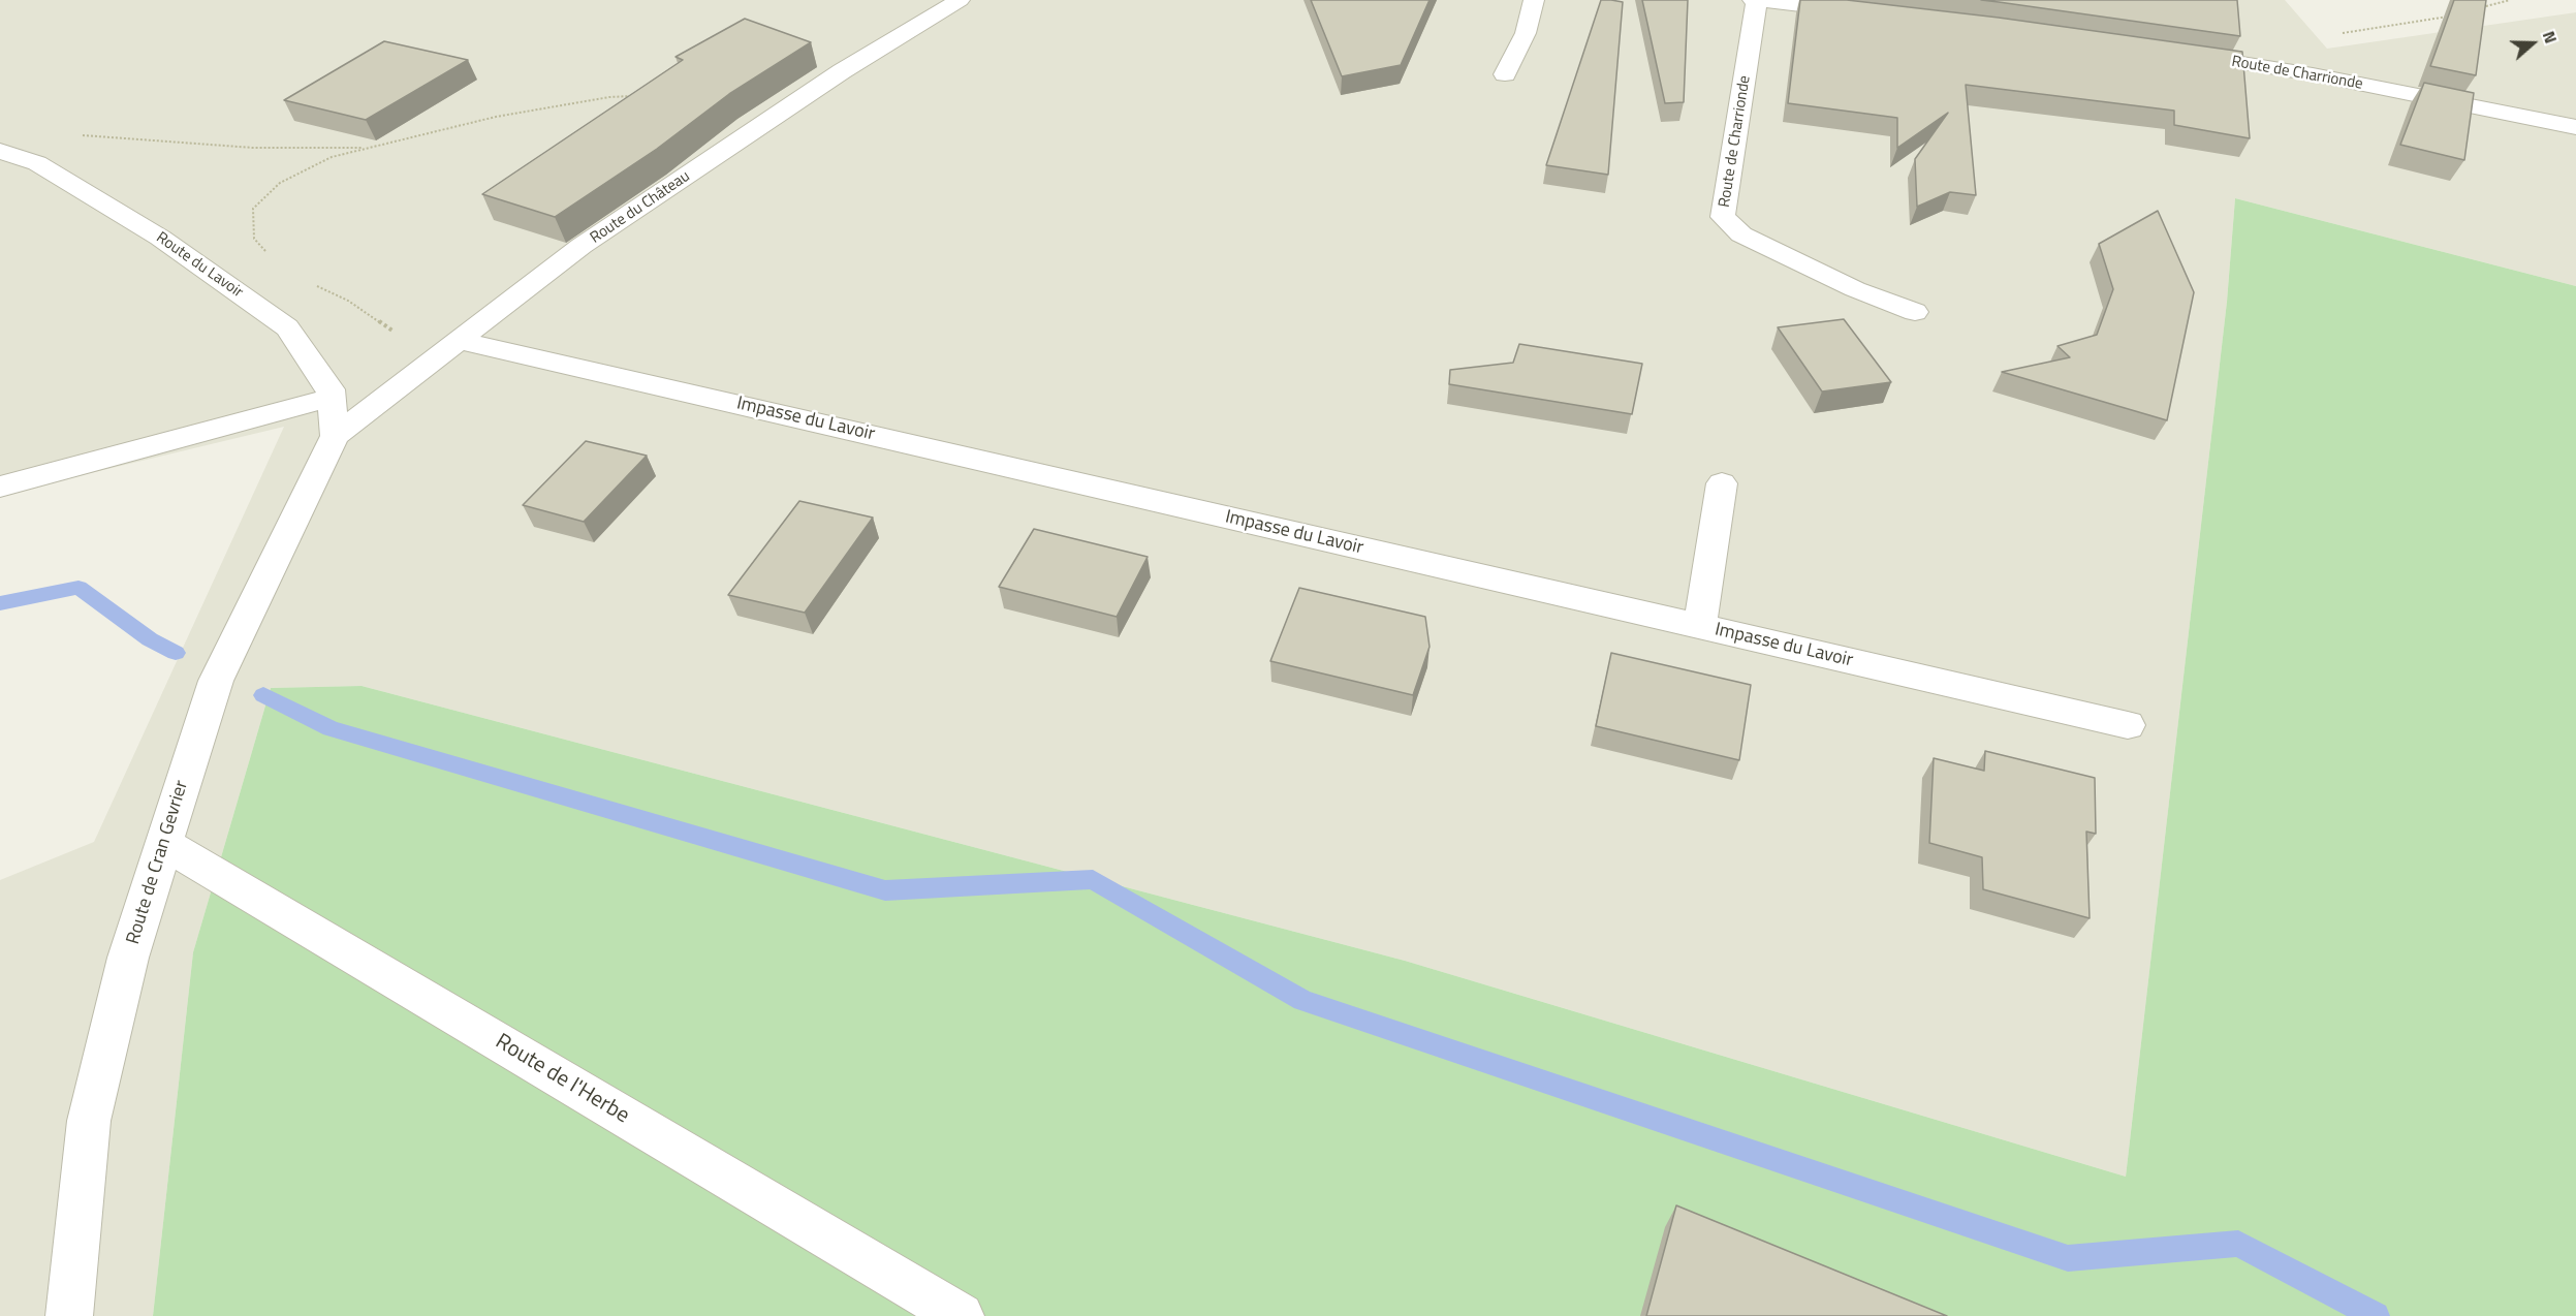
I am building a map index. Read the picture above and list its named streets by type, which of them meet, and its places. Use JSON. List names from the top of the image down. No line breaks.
{"streets":{"street":["Route de Charrionde","Route du Château","Route du Lavoir","Impasse du Lavoir","Route de Cran Gevrier","Route de l'Herbe"]},"crossings":[["Route du Château","Route du Lavoir"],["Route du Château","Impasse du Lavoir"],["Route du Château","Route de Cran Gevrier"],["Route du Lavoir","Route de Cran Gevrier"],["Route de Cran Gevrier","Route de l'Herbe"]],"north":"right"}
